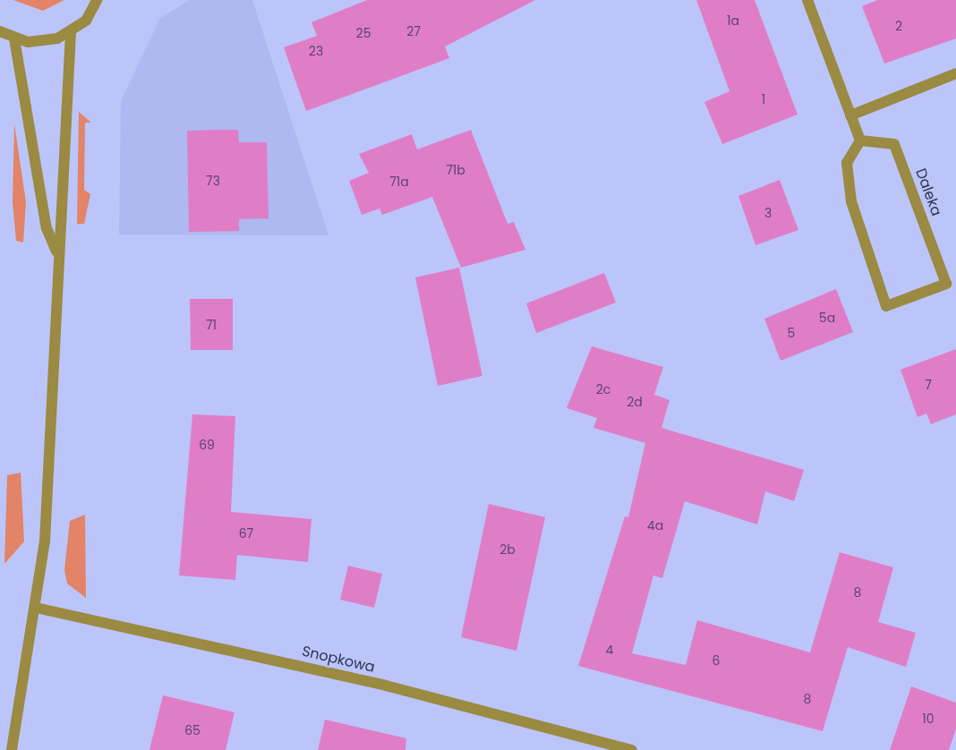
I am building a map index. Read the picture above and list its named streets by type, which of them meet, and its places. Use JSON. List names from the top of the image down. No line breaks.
{"streets":{"street":["Daleka","Snopkowa"]},"house_numbers":["1a","2","27","25","23","1","71b","73","71a","3","5a","71","5","7","2c","2d","69","4a","67","2b","8","4","6","8","10","65"]}
